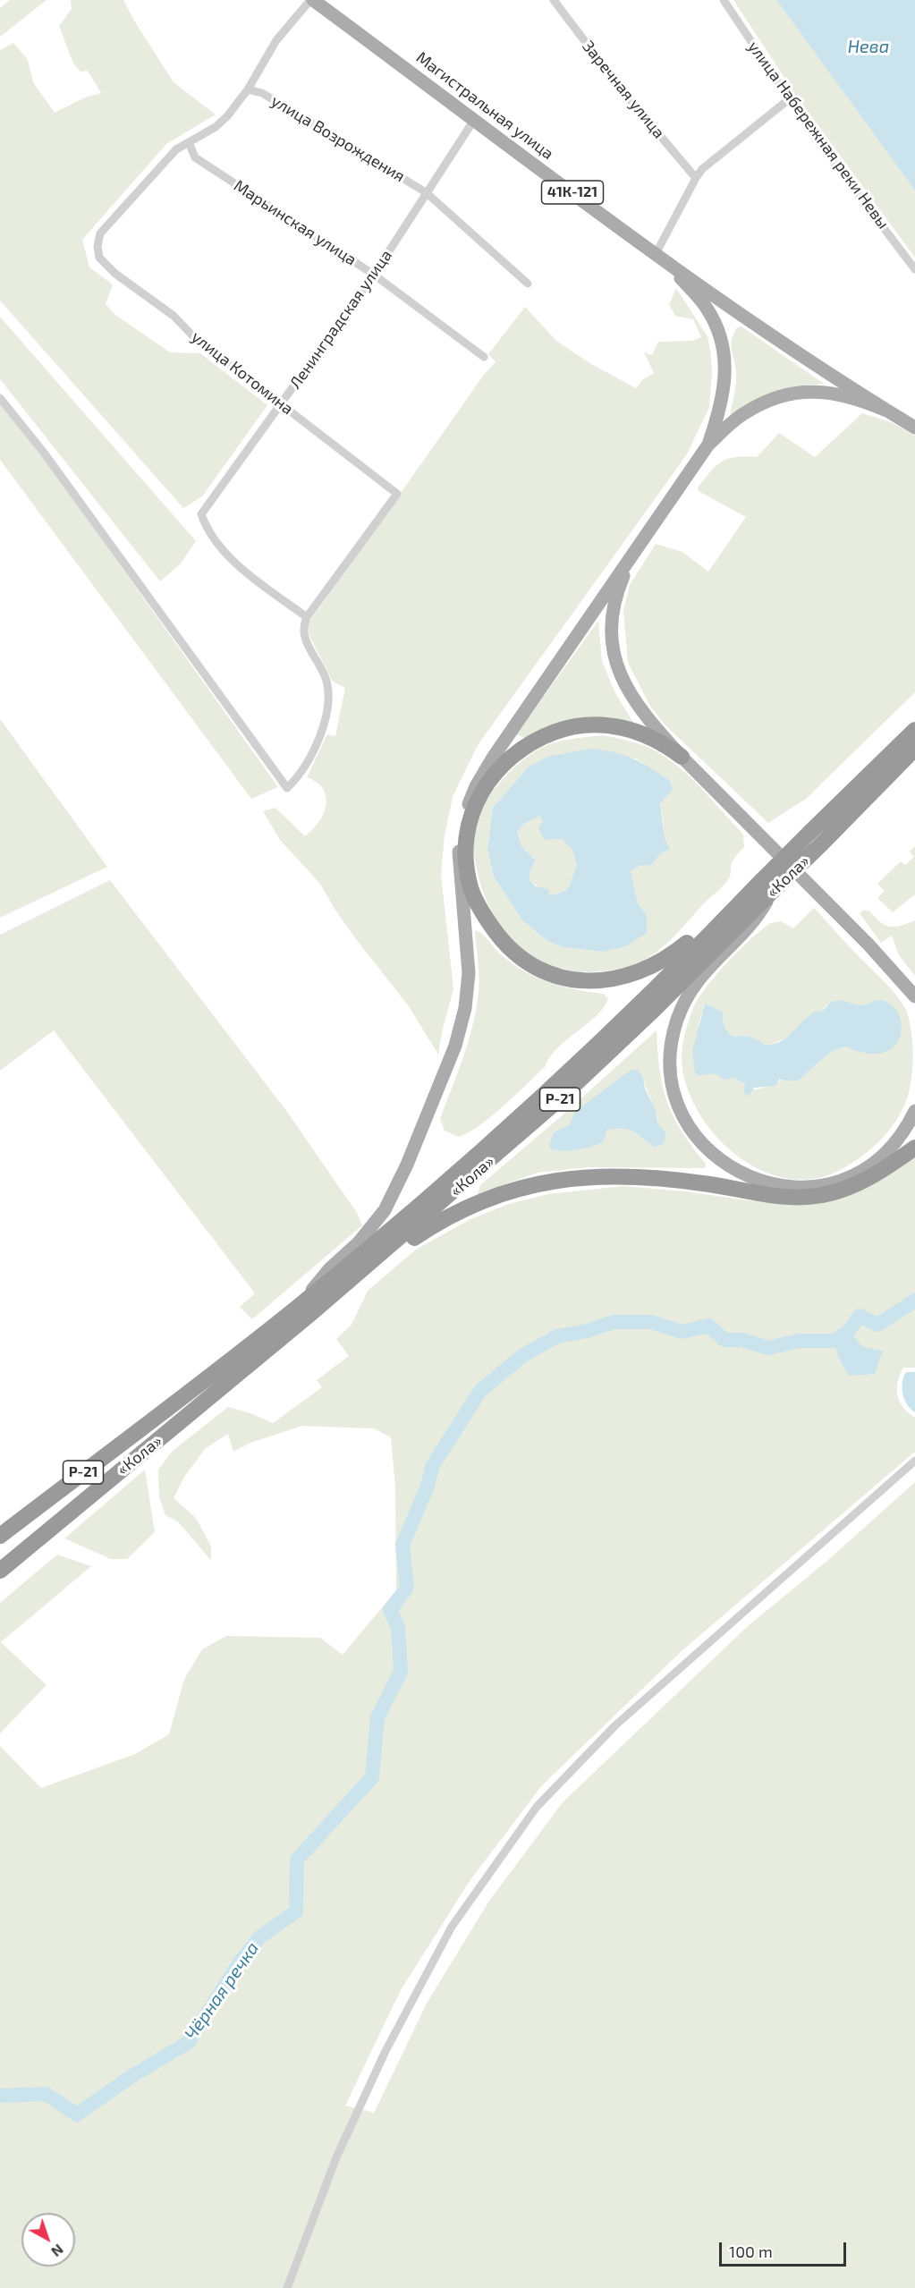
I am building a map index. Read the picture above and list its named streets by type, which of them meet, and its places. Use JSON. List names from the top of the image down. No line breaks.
{"streets":{"highway":["«Кола»","Р-21"],"main road":["Магистральная улица","41К-121"],"street":["Заречная улица","улица Набережная реки Невы","улица Возрождения","Марьинская улица","Ленинградская улица","улица Котомина"]},"crossings":[["Магистральная улица","Ленинградская улица"],["улица Возрождения","Ленинградская улица"],["Марьинская улица","Ленинградская улица"],["Марьинская улица","улица Котомина"],["Ленинградская улица","улица Котомина"]],"water":["Нева","Чёрная речка"],"scale_bar":"100 m","north":"bottom right"}
